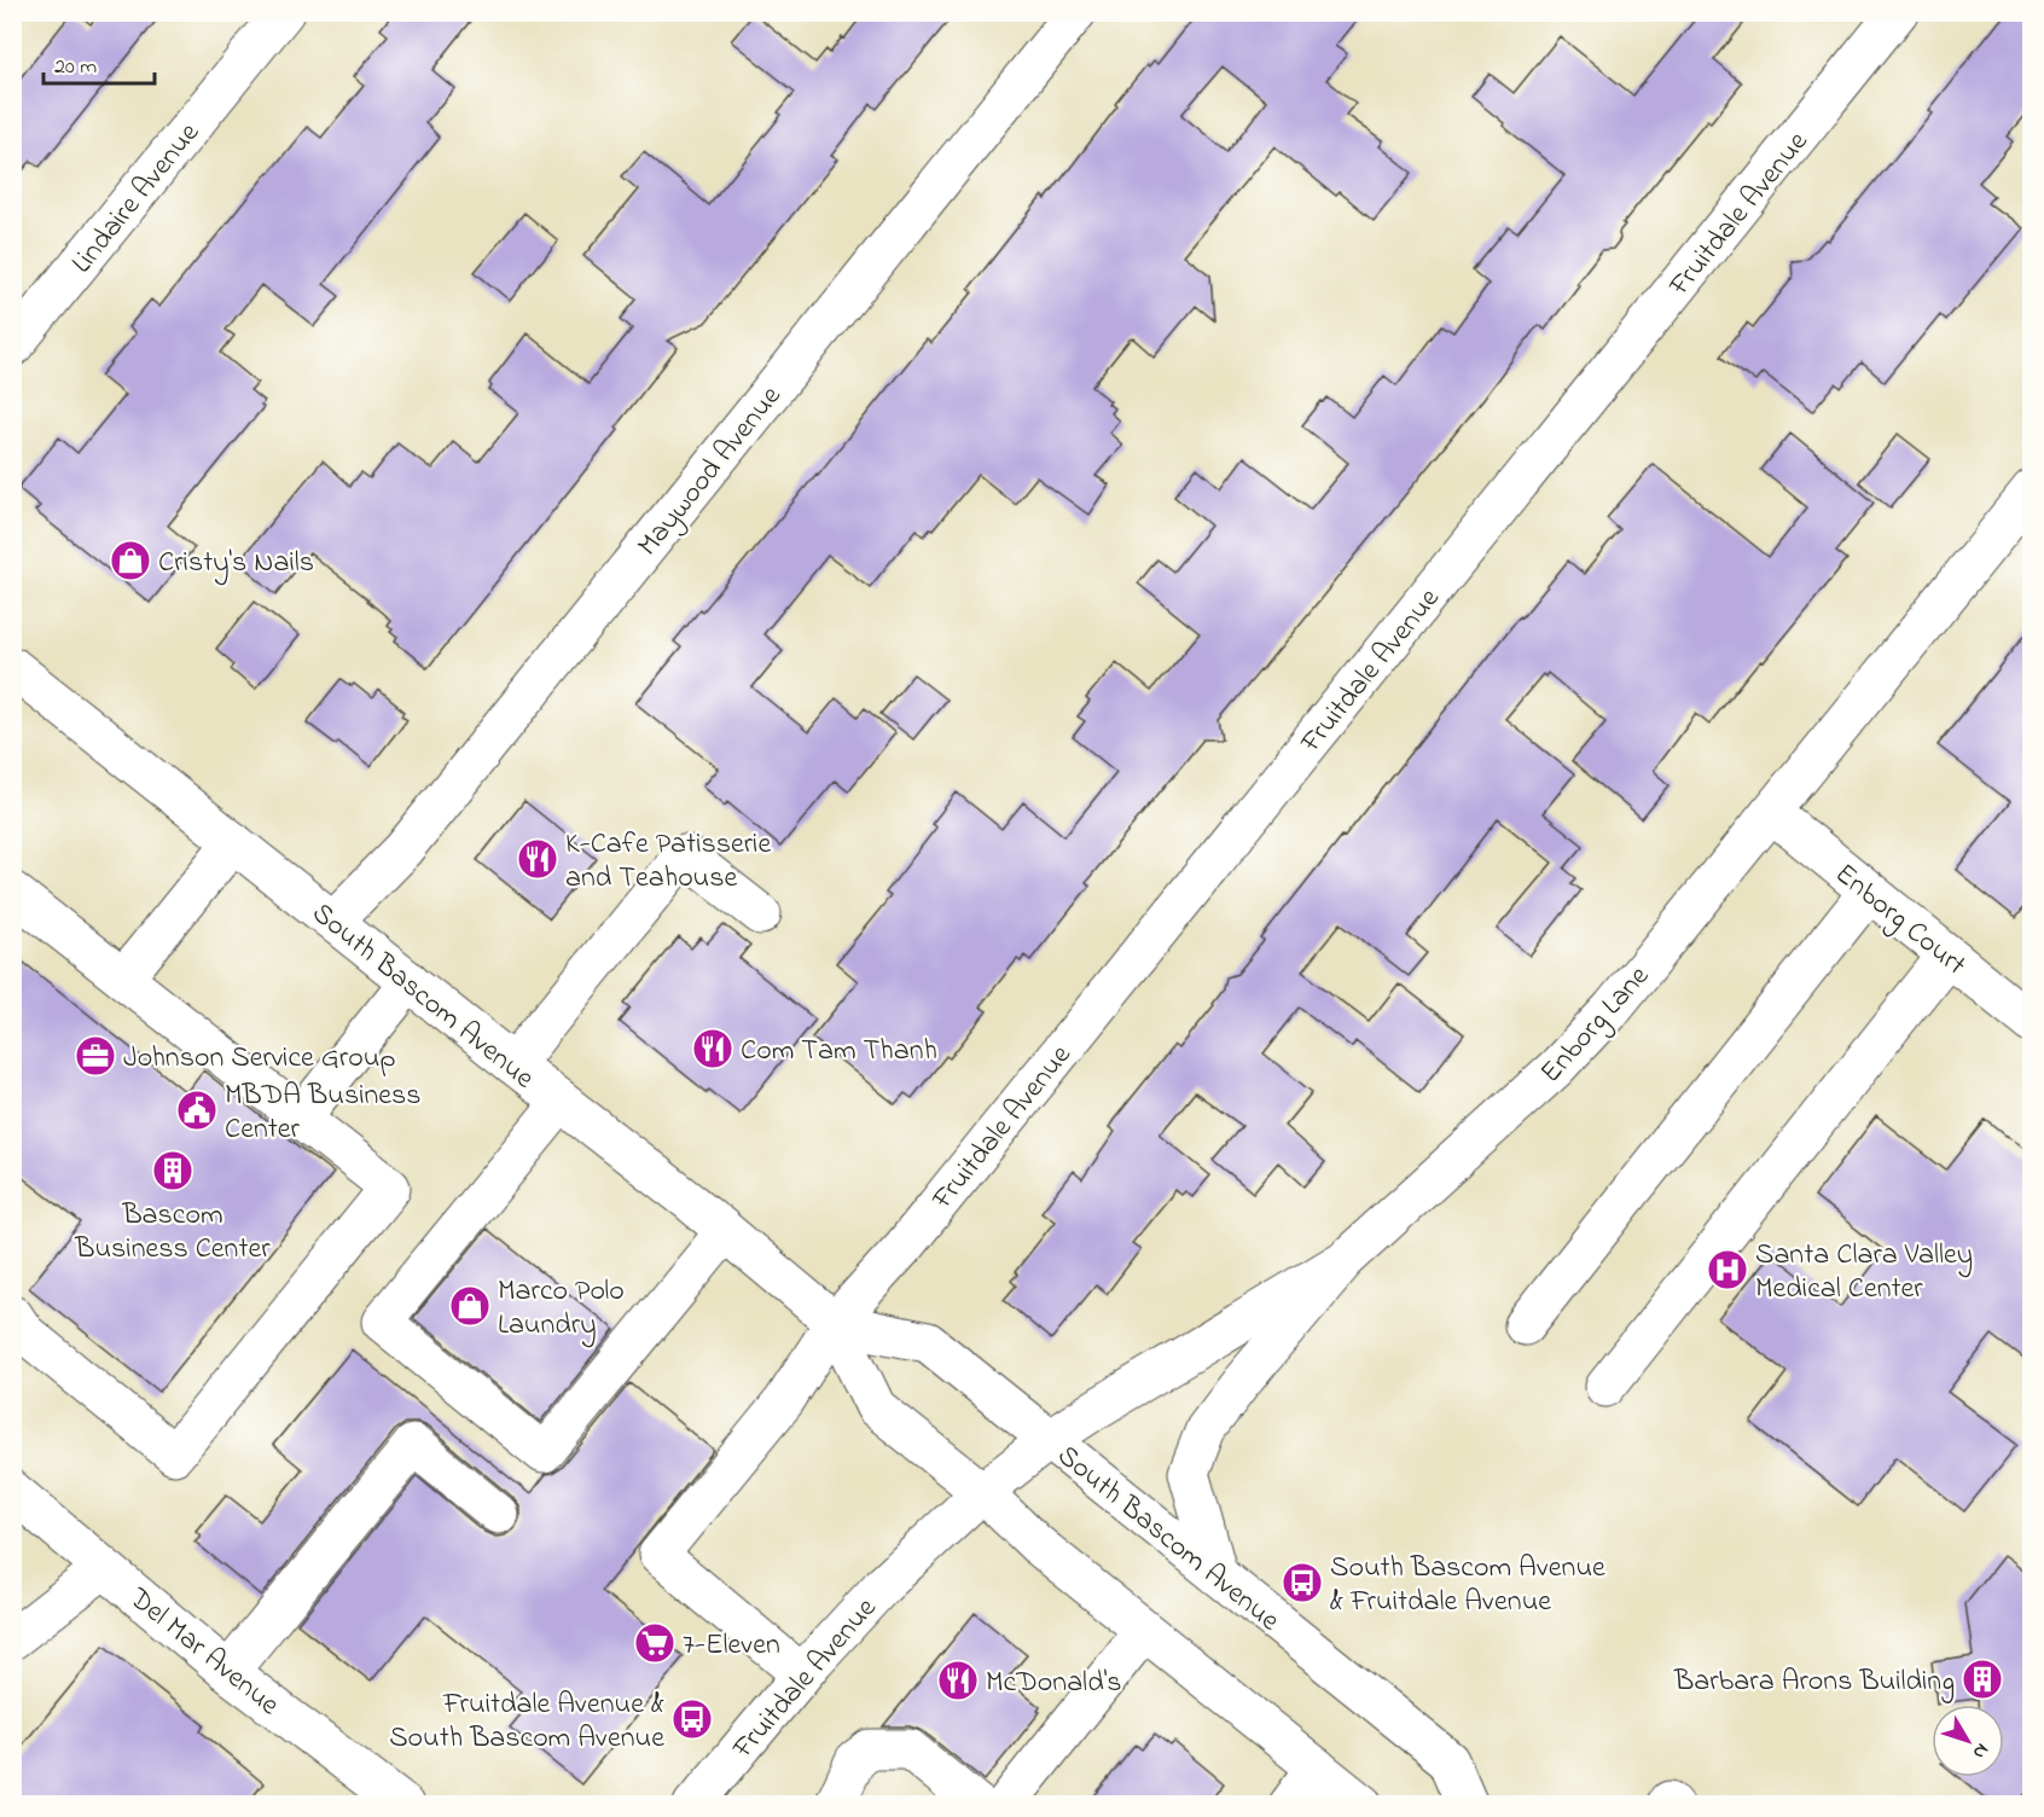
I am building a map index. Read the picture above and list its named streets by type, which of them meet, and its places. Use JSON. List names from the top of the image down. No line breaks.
{"streets":{"street":["Lindaire Avenue","Fruitdale Avenue","Maywood Avenue","Enborg Court","South Bascom Avenue","Enborg Lane","Del Mar Avenue"]},"crossings":[["Fruitdale Avenue","South Bascom Avenue"],["Fruitdale Avenue","Enborg Lane"],["Maywood Avenue","South Bascom Avenue"],["Enborg Court","Enborg Lane"],["South Bascom Avenue","Enborg Lane"]],"places":{"shop":["Cristy's Nails","Marco Polo Laundry"],"restaurant":["K-Cafe Patisserie and Teahouse","Com Tam Thanh","McDonald's"],"office":["Johnson Service Group"],"public building":["MBDA Business Center"],"building":["Bascom Business Center","Barbara Arons Building"],"hospital":["Santa Clara Valley Medical Center"],"bus stop":["South Bascom Avenue & Fruitdale Avenue","Fruitdale Avenue & South Bascom Avenue"],"supermarket":["7-Eleven"]},"scale_bar":"20 m","north":"bottom right"}
